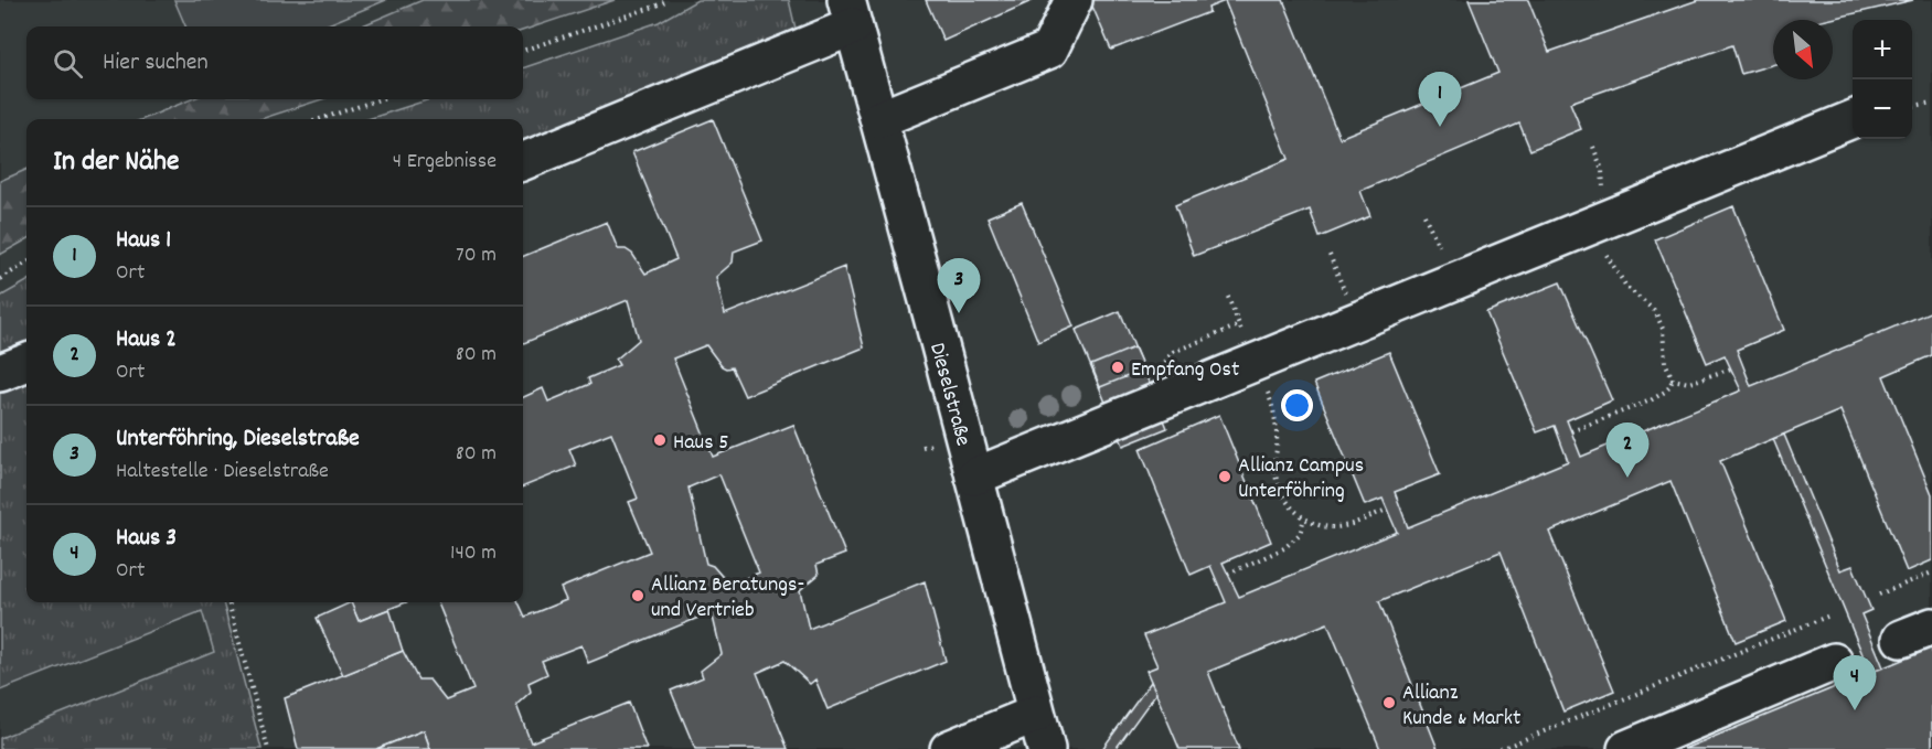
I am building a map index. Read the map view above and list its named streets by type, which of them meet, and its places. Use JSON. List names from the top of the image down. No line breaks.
{"streets":{"street":["Dieselstraße"]},"places":["Empfang Ost","Haus 5","Allianz Campus Unterföhring","Allianz Beratungs- und Vertrieb","Allianz Kunde & Markt"],"north":"bottom right","page":{"map_buttons":["+","−"],"search":"Hier suchen","pins":["1","3","2","4"],"heading":["In der Nähe","4 Ergebnisse"],"list":[{"mark":"1","name":"Haus 1","note":"Ort","value":"70 m"},{"mark":"2","name":"Haus 2","note":"Ort","value":"80 m"},{"mark":"3","name":"Unterföhring, Dieselstraße","note":"Haltestelle · Dieselstraße","value":"80 m"},{"mark":"4","name":"Haus 3","note":"Ort","value":"140 m"}]}}
